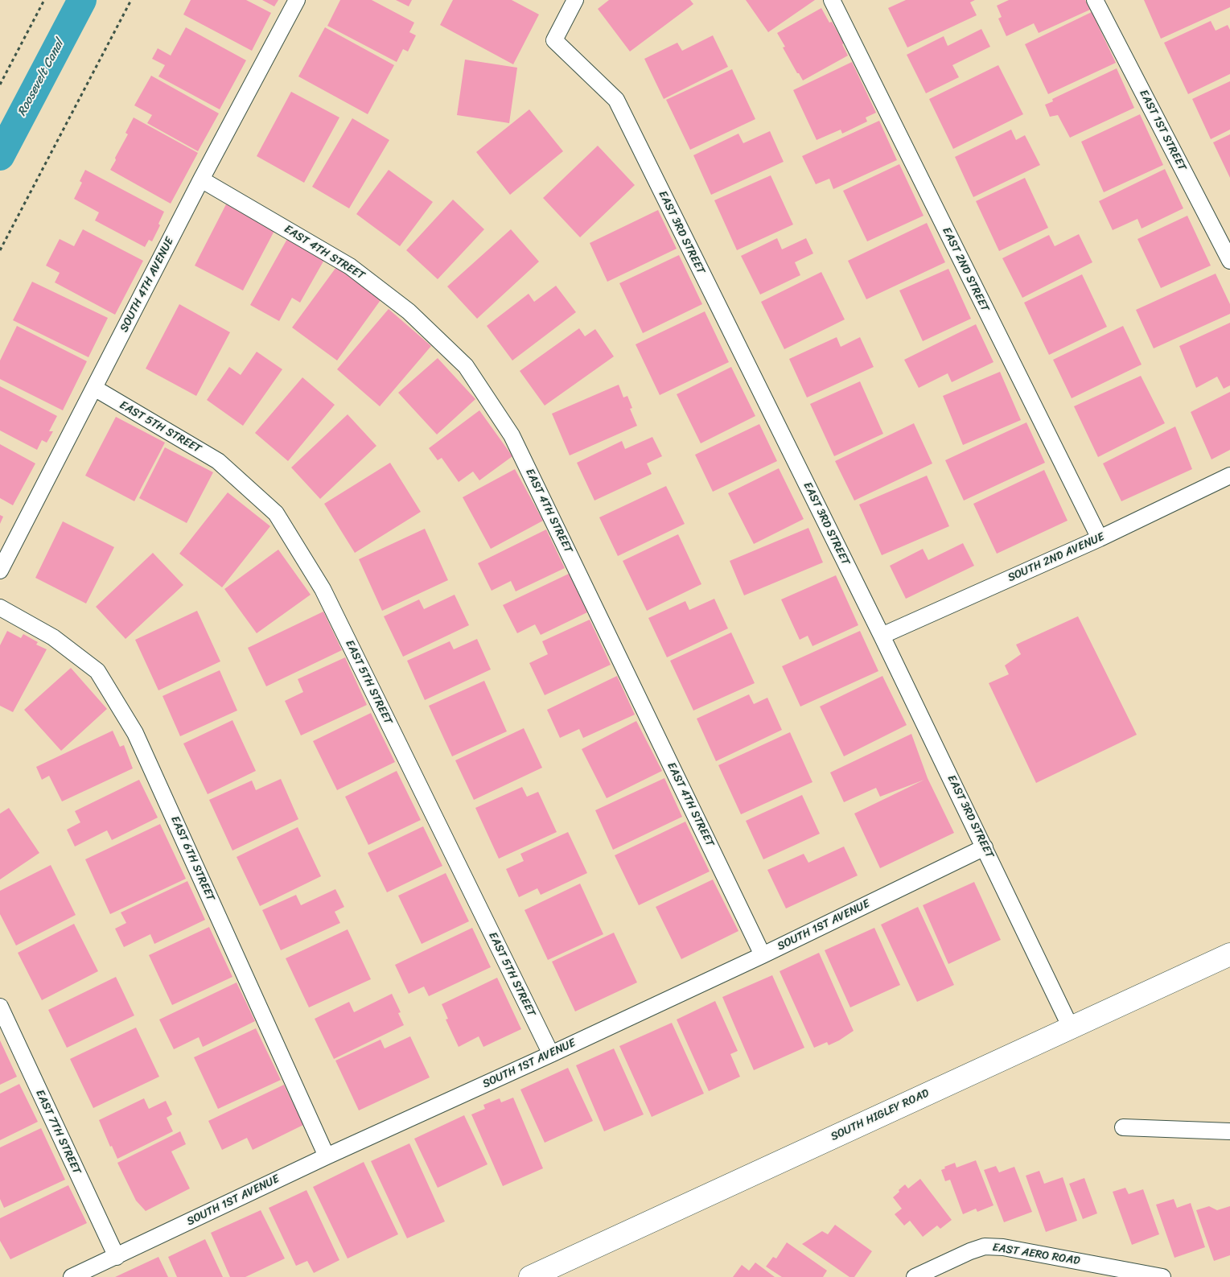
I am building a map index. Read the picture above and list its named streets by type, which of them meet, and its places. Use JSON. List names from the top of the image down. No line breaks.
{"streets":{"main road":["SOUTH HIGLEY ROAD"],"lane":["EAST 1ST STREET","EAST 3RD STREET","EAST 4TH STREET","EAST 2ND STREET","SOUTH 4TH AVENUE","EAST 5TH STREET","SOUTH 2ND AVENUE","EAST 6TH STREET","SOUTH 1ST AVENUE","EAST 7TH STREET","EAST AERO ROAD"]},"crossings":[["EAST 3RD STREET","SOUTH 2ND AVENUE"],["EAST 3RD STREET","SOUTH 1ST AVENUE"],["EAST 3RD STREET","SOUTH HIGLEY ROAD"],["EAST 4TH STREET","SOUTH 4TH AVENUE"],["EAST 4TH STREET","SOUTH 1ST AVENUE"],["EAST 2ND STREET","SOUTH 2ND AVENUE"],["SOUTH 4TH AVENUE","EAST 5TH STREET"],["EAST 5TH STREET","SOUTH 1ST AVENUE"],["EAST 6TH STREET","SOUTH 1ST AVENUE"],["SOUTH 1ST AVENUE","EAST 7TH STREET"]],"water":["Roosevelt Canal"]}
